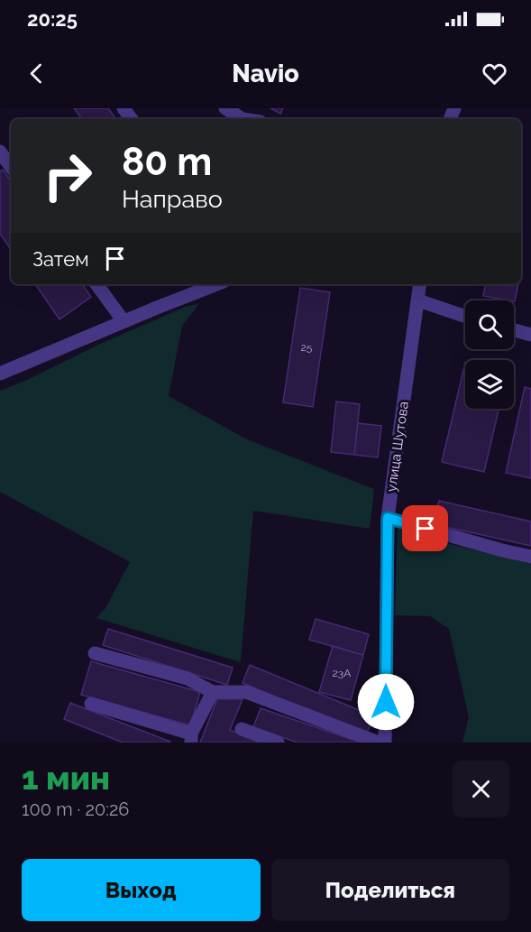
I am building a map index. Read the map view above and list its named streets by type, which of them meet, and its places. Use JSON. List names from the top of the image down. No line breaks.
{"streets":{"street":["улица Шутова"]},"house_numbers":["25","23А"],"page":{"status":"20:25","header":"Navio","turn":["80 m","Направо"],"then":"Затем","heading":["1 мин","100 m · 20:26"],"buttons":["Выход","Поделиться"]}}
